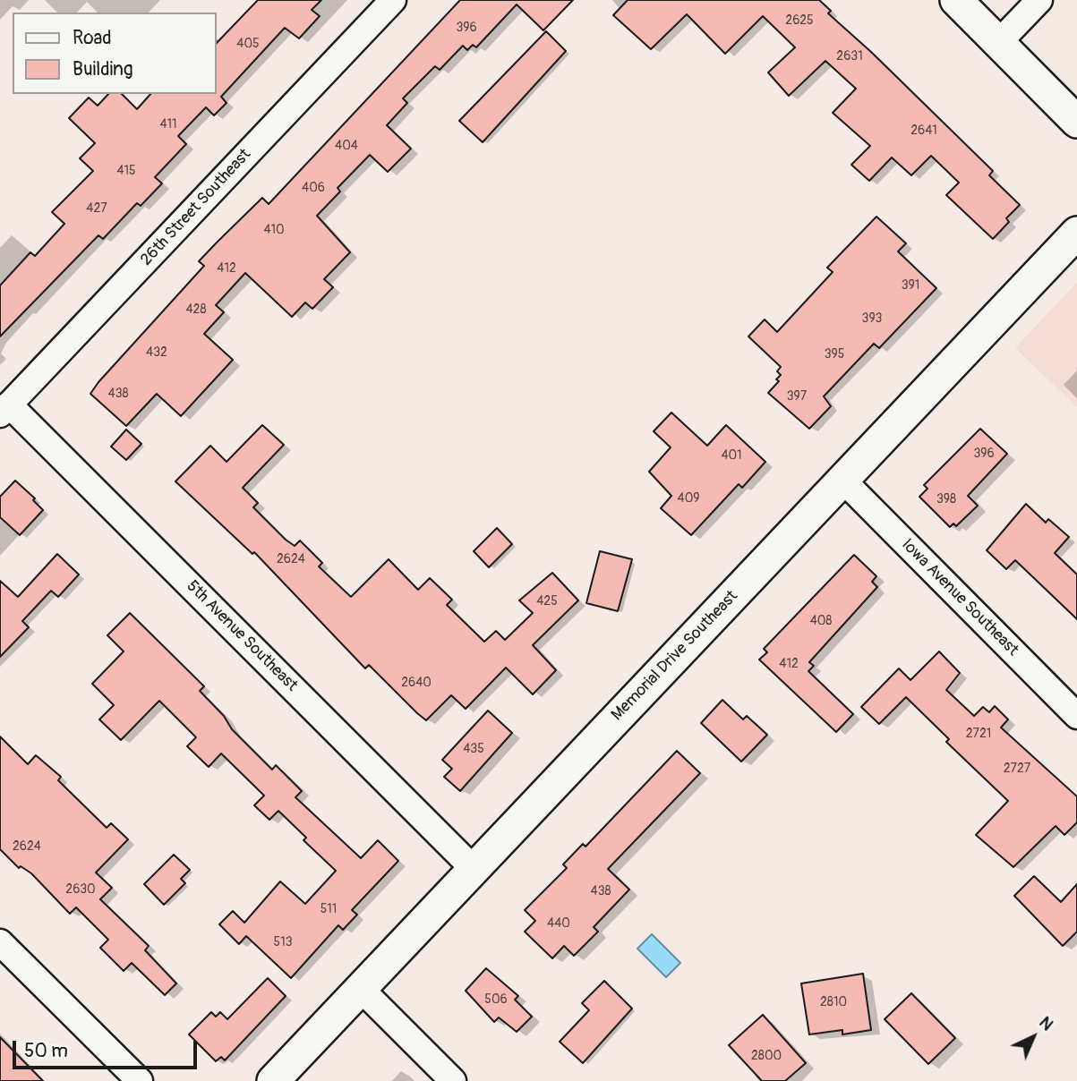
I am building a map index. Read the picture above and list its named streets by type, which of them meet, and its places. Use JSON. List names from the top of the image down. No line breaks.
{"streets":{"street":["26th Street Southeast","Iowa Avenue Southeast","5th Avenue Southeast","Memorial Drive Southeast"]},"crossings":[["26th Street Southeast","5th Avenue Southeast"],["Iowa Avenue Southeast","Memorial Drive Southeast"],["5th Avenue Southeast","Memorial Drive Southeast"]],"house_numbers":["2625","396","405","2631","411","2641","404","415","406","427","410","412","391","428","393","432","395","438","397","396","401","409","398","2624","425","408","412","2640","2721","435","2727","2624","2630","438","511","440","513","506","2810","2800"],"legend":["Road","Building"],"scale_bar":"50 m","north":"top right"}
